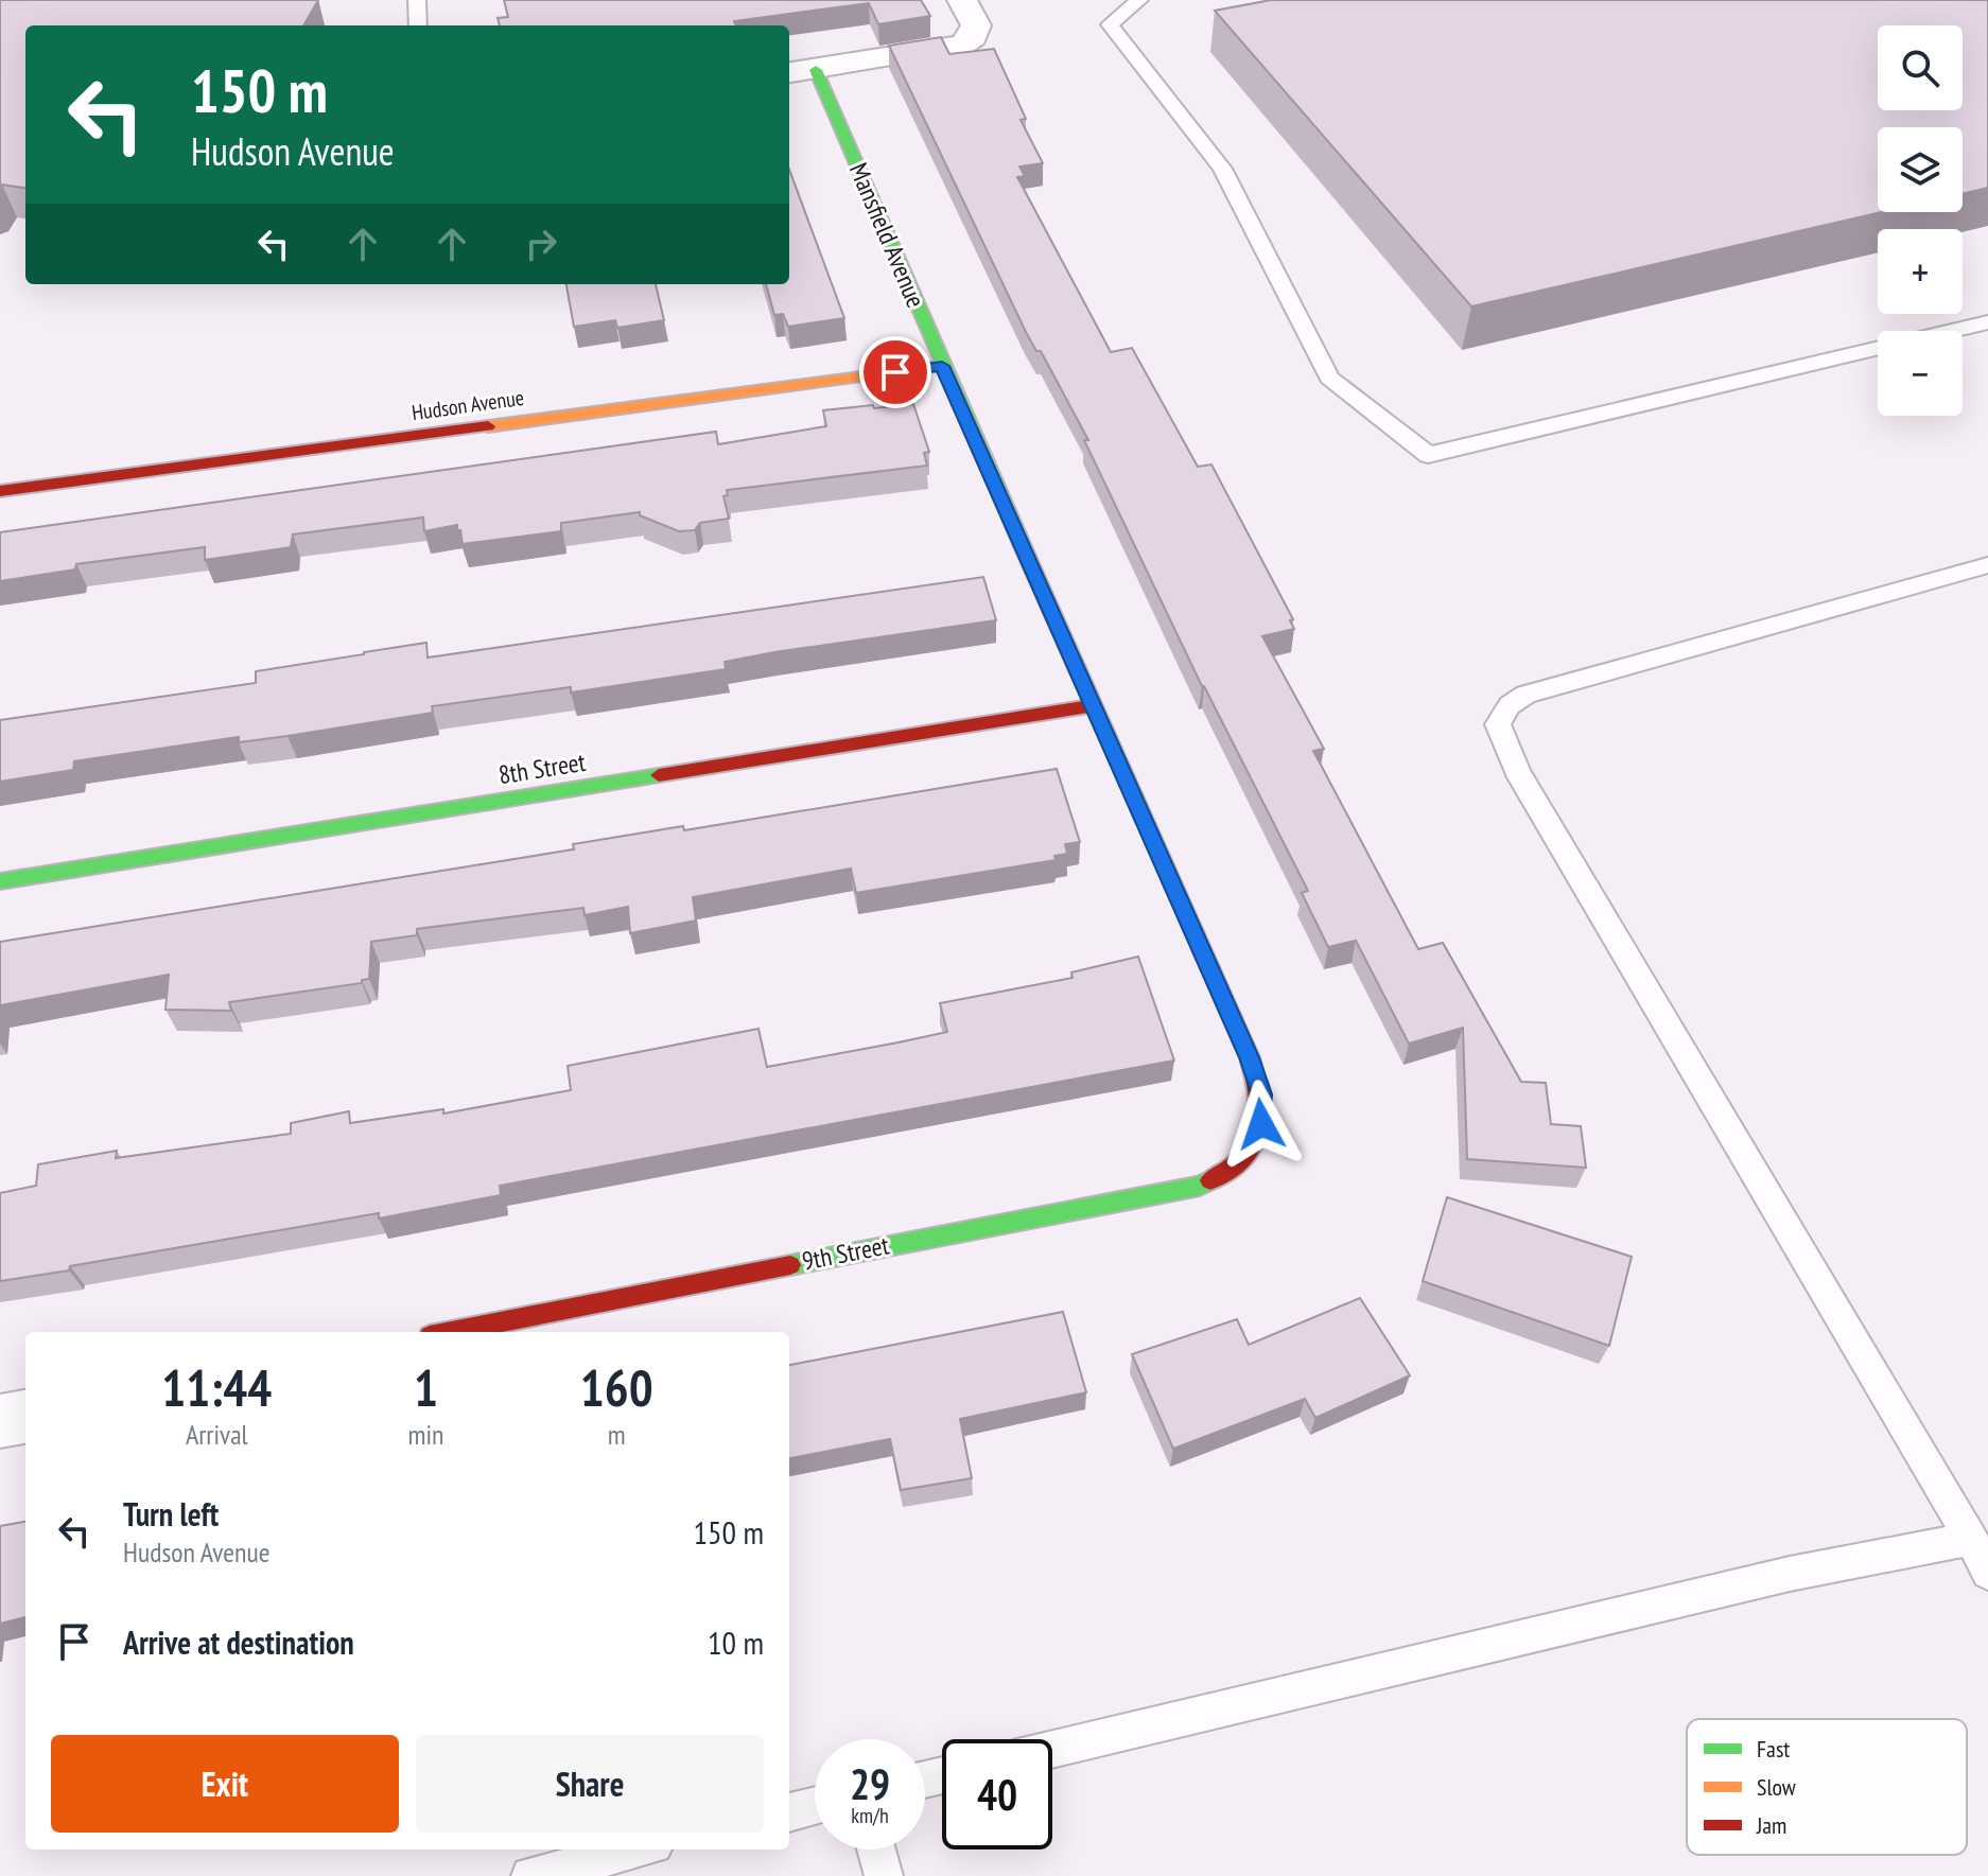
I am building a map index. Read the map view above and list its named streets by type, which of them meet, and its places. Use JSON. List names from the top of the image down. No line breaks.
{"streets":{"street":["Mansfield Avenue","Hudson Avenue","8th Street","9th Street"]},"crossings":[["Mansfield Avenue","Hudson Avenue"],["Mansfield Avenue","8th Street"],["Mansfield Avenue","9th Street"]],"legend":["Fast","Slow","Jam"],"page":{"map_buttons":["+","−"],"turn":["150 m","Hudson Avenue"],"eta":["11:44","Arrival","1","min","160","m"],"list":[{"name":"Turn left","note":"Hudson Avenue","value":"150 m"},{"name":"Arrive at destination","value":"10 m"}],"buttons":["Exit","Share"],"speed":"29 km/h","limit":"40"}}
